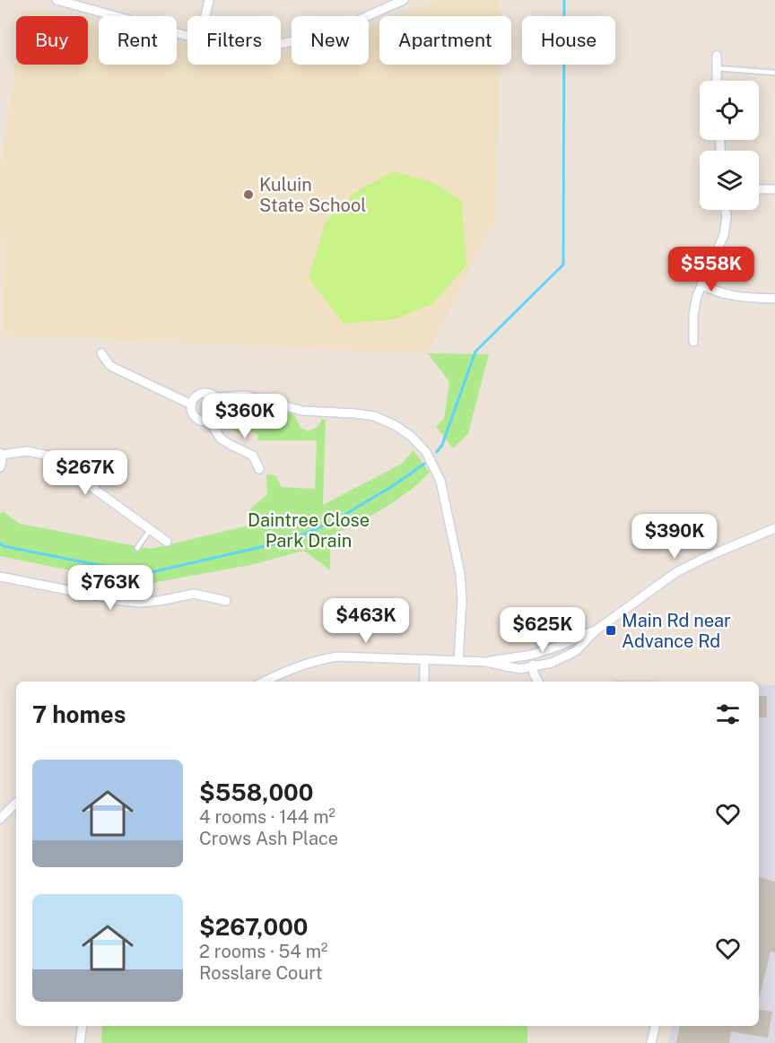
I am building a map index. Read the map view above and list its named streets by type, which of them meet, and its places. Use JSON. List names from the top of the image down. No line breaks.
{"parks":["Daintree Close Park Drain"],"places":{"other":["Kuluin State School"],"transit":["Main Rd near Advance Rd"]},"page":{"chip":["Buy","Rent","Filters","New","Apartment","House"],"price":["$558K","$360K","$267K","$390K","$763K","$463K","$625K"],"heading":"7 homes","list":[{"name":"$558,000","note":"4 rooms · 144 m² · Crows Ash Place"},{"name":"$267,000","note":"2 rooms · 54 m² · Rosslare Court"}]}}
